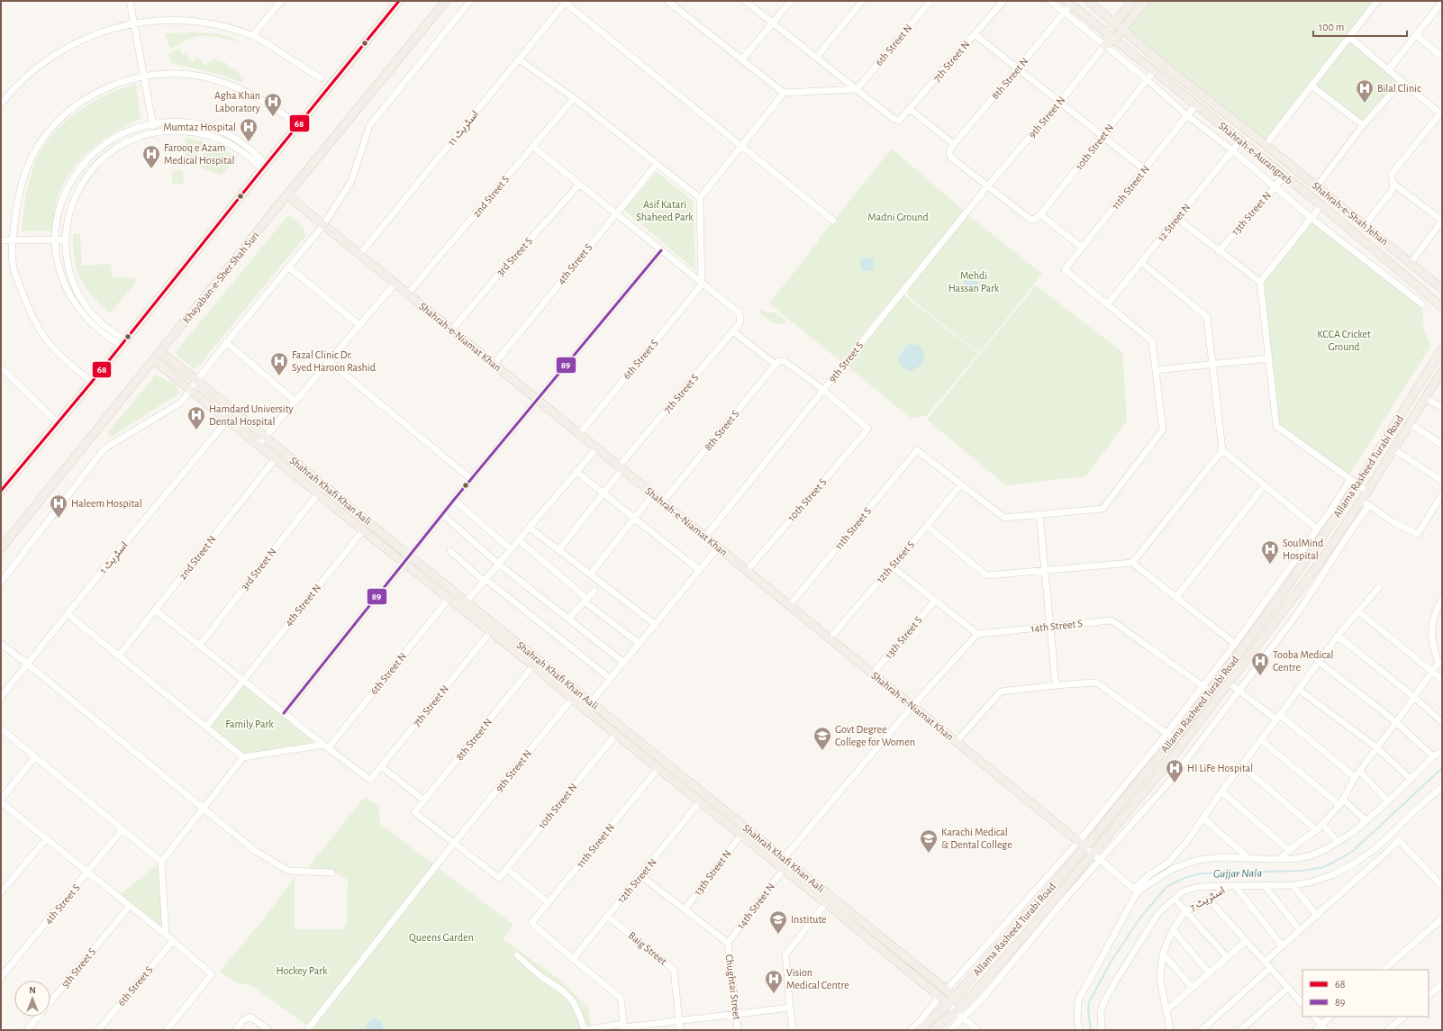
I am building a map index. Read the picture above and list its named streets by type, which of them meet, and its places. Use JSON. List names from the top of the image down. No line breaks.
{"streets":{"main road":["Shahrah-e-Aurangzeb","Shahrah-e-Shah Jehan","Khayaban-e-Sher Shah Suri","Shahrah-e-Niamat Khan","Allama Rasheed Turabi Road","Shahrah Khafi Khan Aali"],"street":["6th Street N","7th Street N","8th Street N","9th Street N","اسٹریٹ 11","10th Street N","11th Street N","2nd Street S","13th Street N","12 Street N","3rd Street S","4th Street S","6th Street S","9th Street S","7th Street S","8th Street S","10th Street S","11th Street S","اسٹریٹ 1","2nd Street N","12th Street S","3rd Street N","4th Street N","14th Street S","13th Street S","12th Street N","اسٹریٹ 7","14th Street N","Baig Street","5th Street S","Chughtai Street"]},"crossings":[["6th Street N","7th Street N"],["6th Street N","Shahrah Khafi Khan Aali"],["7th Street N","Shahrah Khafi Khan Aali"],["8th Street N","9th Street N"],["8th Street N","10th Street N"],["8th Street N","Shahrah-e-Aurangzeb"],["8th Street N","9th Street S"],["8th Street N","Shahrah Khafi Khan Aali"],["9th Street N","10th Street N"],["9th Street N","9th Street S"],["9th Street N","Shahrah Khafi Khan Aali"],["اسٹریٹ 11","Shahrah-e-Niamat Khan"],["10th Street N","Shahrah-e-Aurangzeb"],["10th Street N","9th Street S"],["10th Street N","Shahrah Khafi Khan Aali"],["Shahrah-e-Aurangzeb","11th Street N"],["Shahrah-e-Aurangzeb","13th Street N"],["Shahrah-e-Aurangzeb","12 Street N"],["11th Street N","12 Street N"],["11th Street N","Shahrah Khafi Khan Aali"],["11th Street N","12th Street N"],["2nd Street S","Shahrah-e-Niamat Khan"],["13th Street N","Shahrah Khafi Khan Aali"],["3rd Street S","Shahrah-e-Niamat Khan"],["4th Street S","Shahrah-e-Niamat Khan"],["Khayaban-e-Sher Shah Suri","Shahrah-e-Niamat Khan"],["Khayaban-e-Sher Shah Suri","Shahrah Khafi Khan Aali"],["Shahrah-e-Niamat Khan","6th Street S"],["Shahrah-e-Niamat Khan","9th Street S"],["Shahrah-e-Niamat Khan","7th Street S"],["Shahrah-e-Niamat Khan","8th Street S"],["Shahrah-e-Niamat Khan","Allama Rasheed Turabi Road"],["Shahrah-e-Niamat Khan","10th Street S"],["Shahrah-e-Niamat Khan","11th Street S"],["Shahrah-e-Niamat Khan","12th Street S"],["Shahrah-e-Niamat Khan","13th Street S"],["6th Street S","7th Street S"],["9th Street S","8th Street S"],["9th Street S","10th Street S"],["8th Street S","10th Street S"],["Allama Rasheed Turabi Road","Shahrah Khafi Khan Aali"],["Allama Rasheed Turabi Road","14th Street S"],["Shahrah Khafi Khan Aali","اسٹریٹ 1"],["Shahrah Khafi Khan Aali","2nd Street N"],["Shahrah Khafi Khan Aali","3rd Street N"],["Shahrah Khafi Khan Aali","4th Street N"],["Shahrah Khafi Khan Aali","12th Street N"],["Shahrah Khafi Khan Aali","14th Street N"],["11th Street S","12th Street S"],["12th Street N","Baig Street"],["14th Street N","Chughtai Street"]],"water":["Gujjar Nala"],"parks":["Asif Katari Shaheed Park","Madni Ground","Mehdi Hassan Park","KCCA Cricket Ground","Family Park","Queens Garden","Hockey Park"],"places":{"hospital":["Bilal Clinic","Agha Khan Laboratory","Mumtaz Hospital","Farooq e Azam Medical Hospital","Fazal Clinic Dr. Syed Haroon Rashid","Hamdard University Dental Hospital","Haleem Hospital","SoulMind Hospital","Tooba Medical Centre","HI LiFe Hospital","Vision Medical Centre"],"school or university":["Govt Degree College for Women","Karachi Medical & Dental College","Institute"]},"lines":["transit line 68","transit line 89"],"legend":["68","89"],"scale_bar":"100 m","north":"top"}
